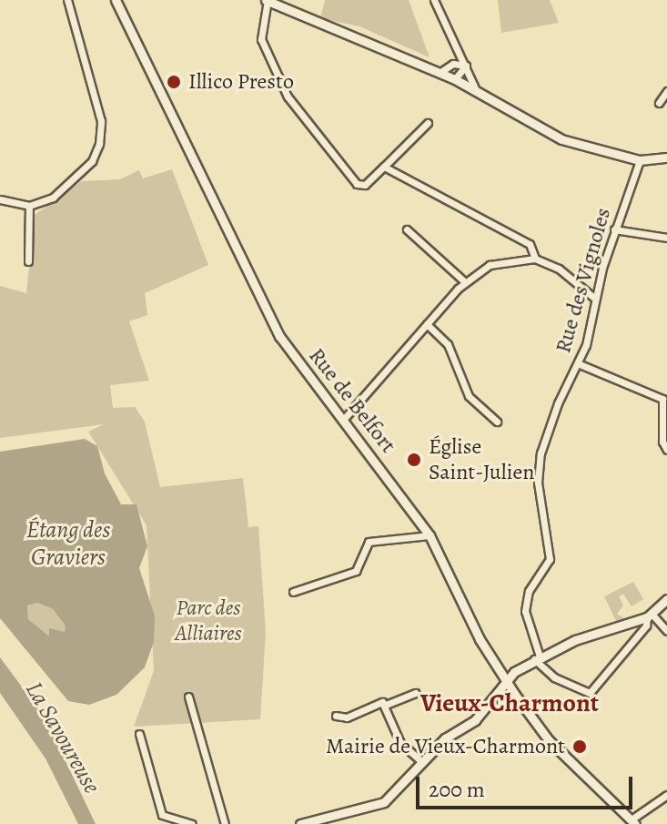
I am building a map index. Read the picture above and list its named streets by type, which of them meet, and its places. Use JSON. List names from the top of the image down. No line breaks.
{"streets":{"main road":["Rue de Belfort"],"street":["Rue des Vignoles"]},"districts":["Vieux-Charmont"],"water":["Étang des Graviers","La Savoureuse"],"parks":["Parc des Alliaires"],"places":["Illico Presto","Église Saint-Julien","Mairie de Vieux-Charmont"],"scale_bar":"200 m"}
